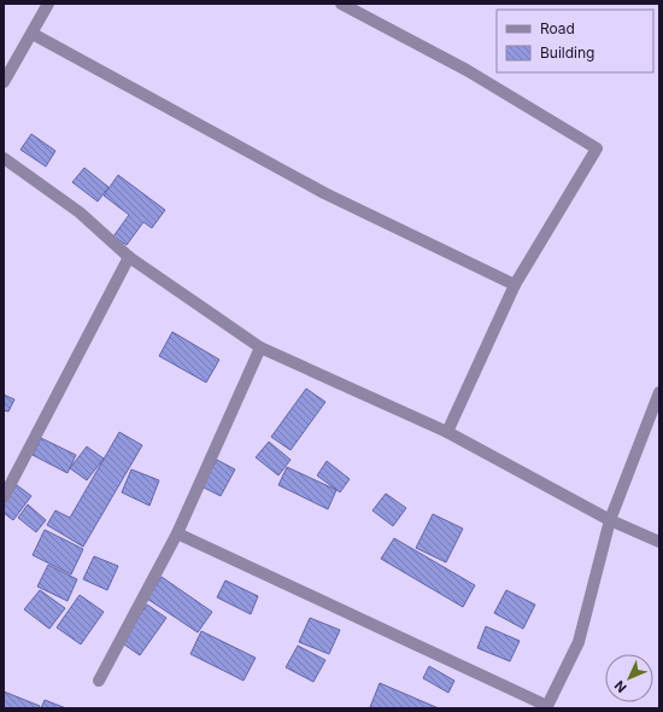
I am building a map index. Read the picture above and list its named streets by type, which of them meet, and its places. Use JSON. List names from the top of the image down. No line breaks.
{"legend":["Road","Building"],"north":"bottom left"}
